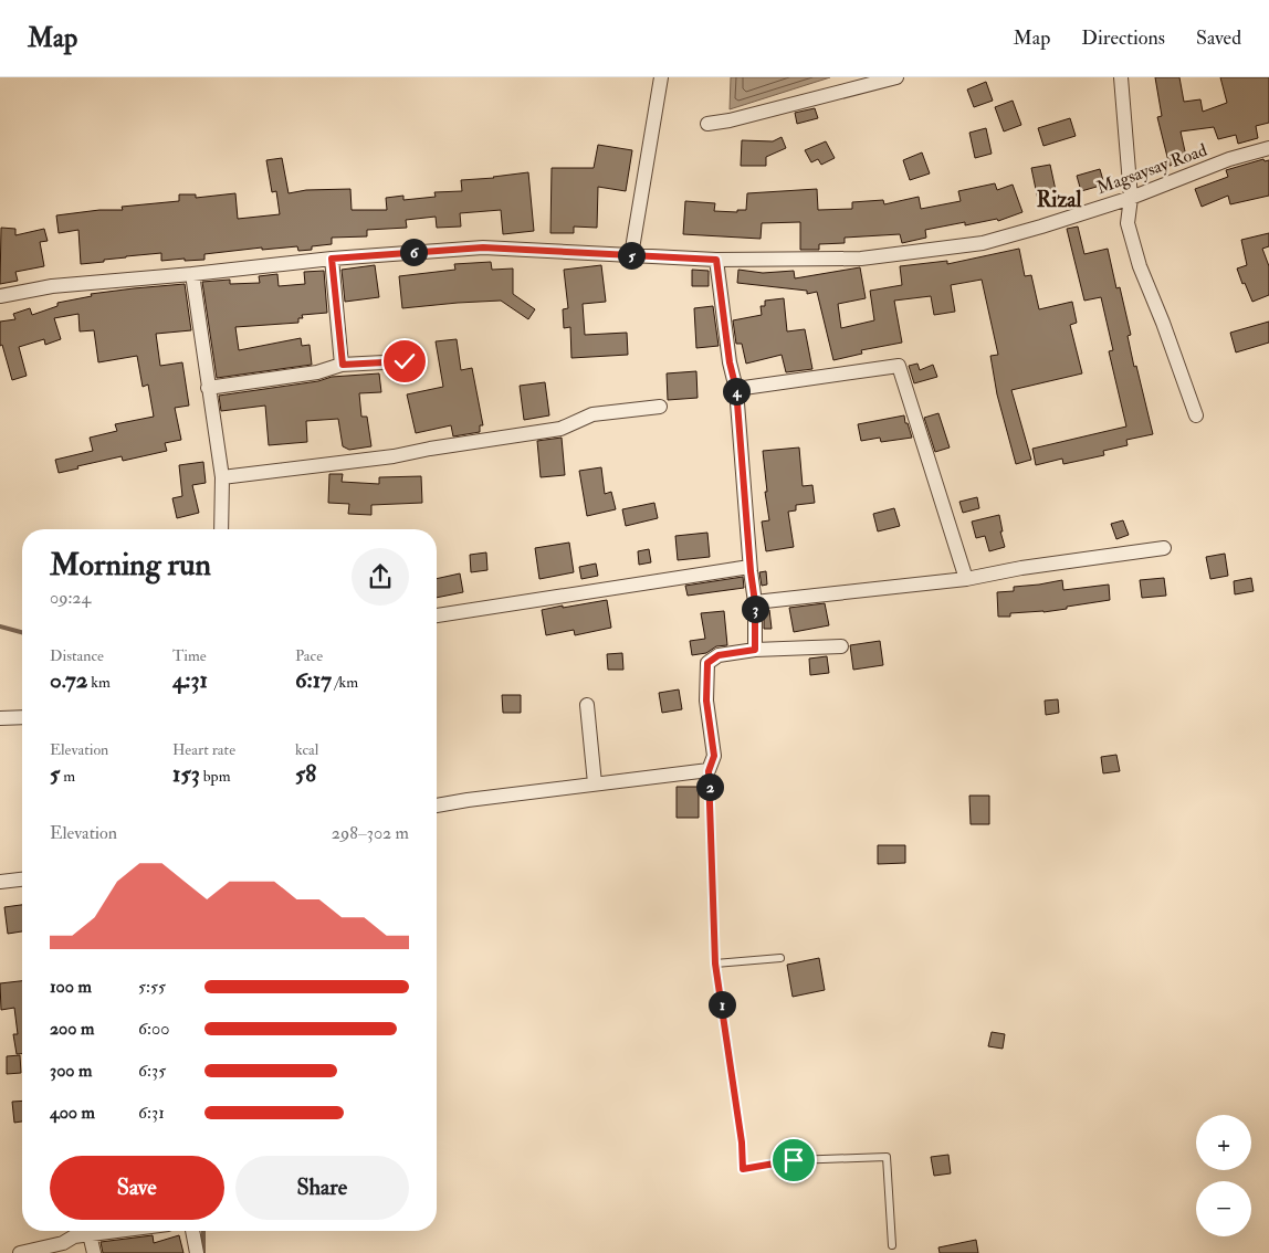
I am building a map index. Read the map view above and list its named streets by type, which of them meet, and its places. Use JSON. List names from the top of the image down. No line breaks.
{"streets":{"street":["Magsaysay Road"]},"districts":["Rizal"],"page":{"header":"Map","nav":["Map","Directions","Saved"],"pins":["6","5","4","3","2","1"],"heading":["Morning run","09:24"],"stats":[["Distance","0.72 km"],["Time","4:31"],["Pace","6:17 /km"],["Elevation","5 m"],["Heart rate","153 bpm"],["kcal","58"]],"chart":["Elevation","298–302 m"],"list":[{"name":"100 m","note":"5:55"},{"name":"200 m","note":"6:00"},{"name":"300 m","note":"6:35"},{"name":"400 m","note":"6:31"}],"map_buttons":["+","−"],"buttons":["Save","Share"]}}
